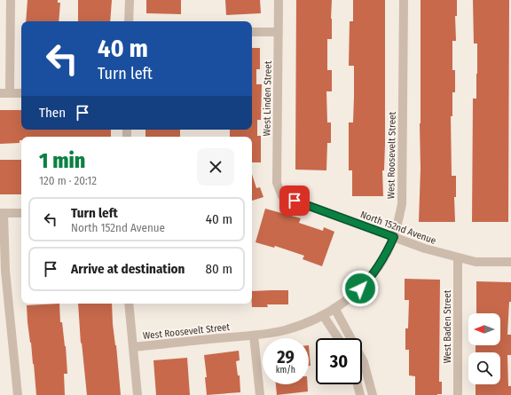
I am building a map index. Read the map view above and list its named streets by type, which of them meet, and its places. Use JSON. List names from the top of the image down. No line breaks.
{"streets":{"street":["West Linden Street","West Roosevelt Street","North 152nd Avenue","West Baden Street"]},"crossings":[["West Linden Street","North 152nd Avenue"],["West Roosevelt Street","North 152nd Avenue"],["North 152nd Avenue","West Baden Street"]],"north":"left","page":{"turn":["40 m","Turn left"],"then":"Then","heading":["1 min","120 m · 20:12"],"list":[{"name":"Turn left","note":"North 152nd Avenue","value":"40 m"},{"name":"Arrive at destination","value":"80 m"}],"speed":"29 km/h","limit":"30"}}
